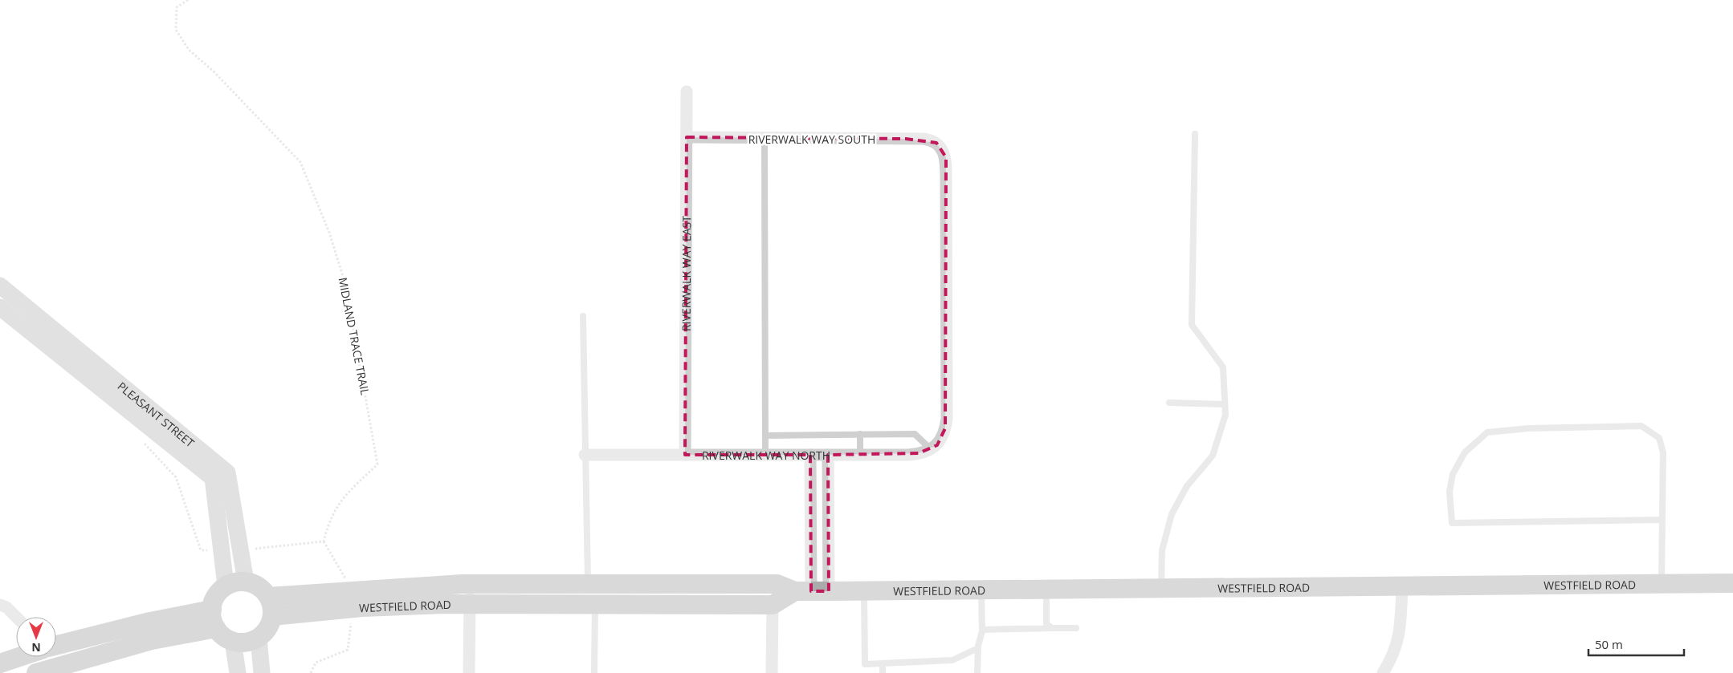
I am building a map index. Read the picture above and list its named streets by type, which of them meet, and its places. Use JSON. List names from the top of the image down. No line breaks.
{"streets":{"main road":["PLEASANT STREET","WESTFIELD ROAD"],"street":["RIVERWALK WAY SOUTH","RIVERWALK WAY EAST","RIVERWALK WAY NORTH"],"path":["MIDLAND TRACE TRAIL"]},"crossings":[["RIVERWALK WAY SOUTH","RIVERWALK WAY EAST"],["RIVERWALK WAY SOUTH","RIVERWALK WAY NORTH"],["RIVERWALK WAY EAST","RIVERWALK WAY NORTH"],["PLEASANT STREET","WESTFIELD ROAD"]],"scale_bar":"50 m","north":"bottom"}
